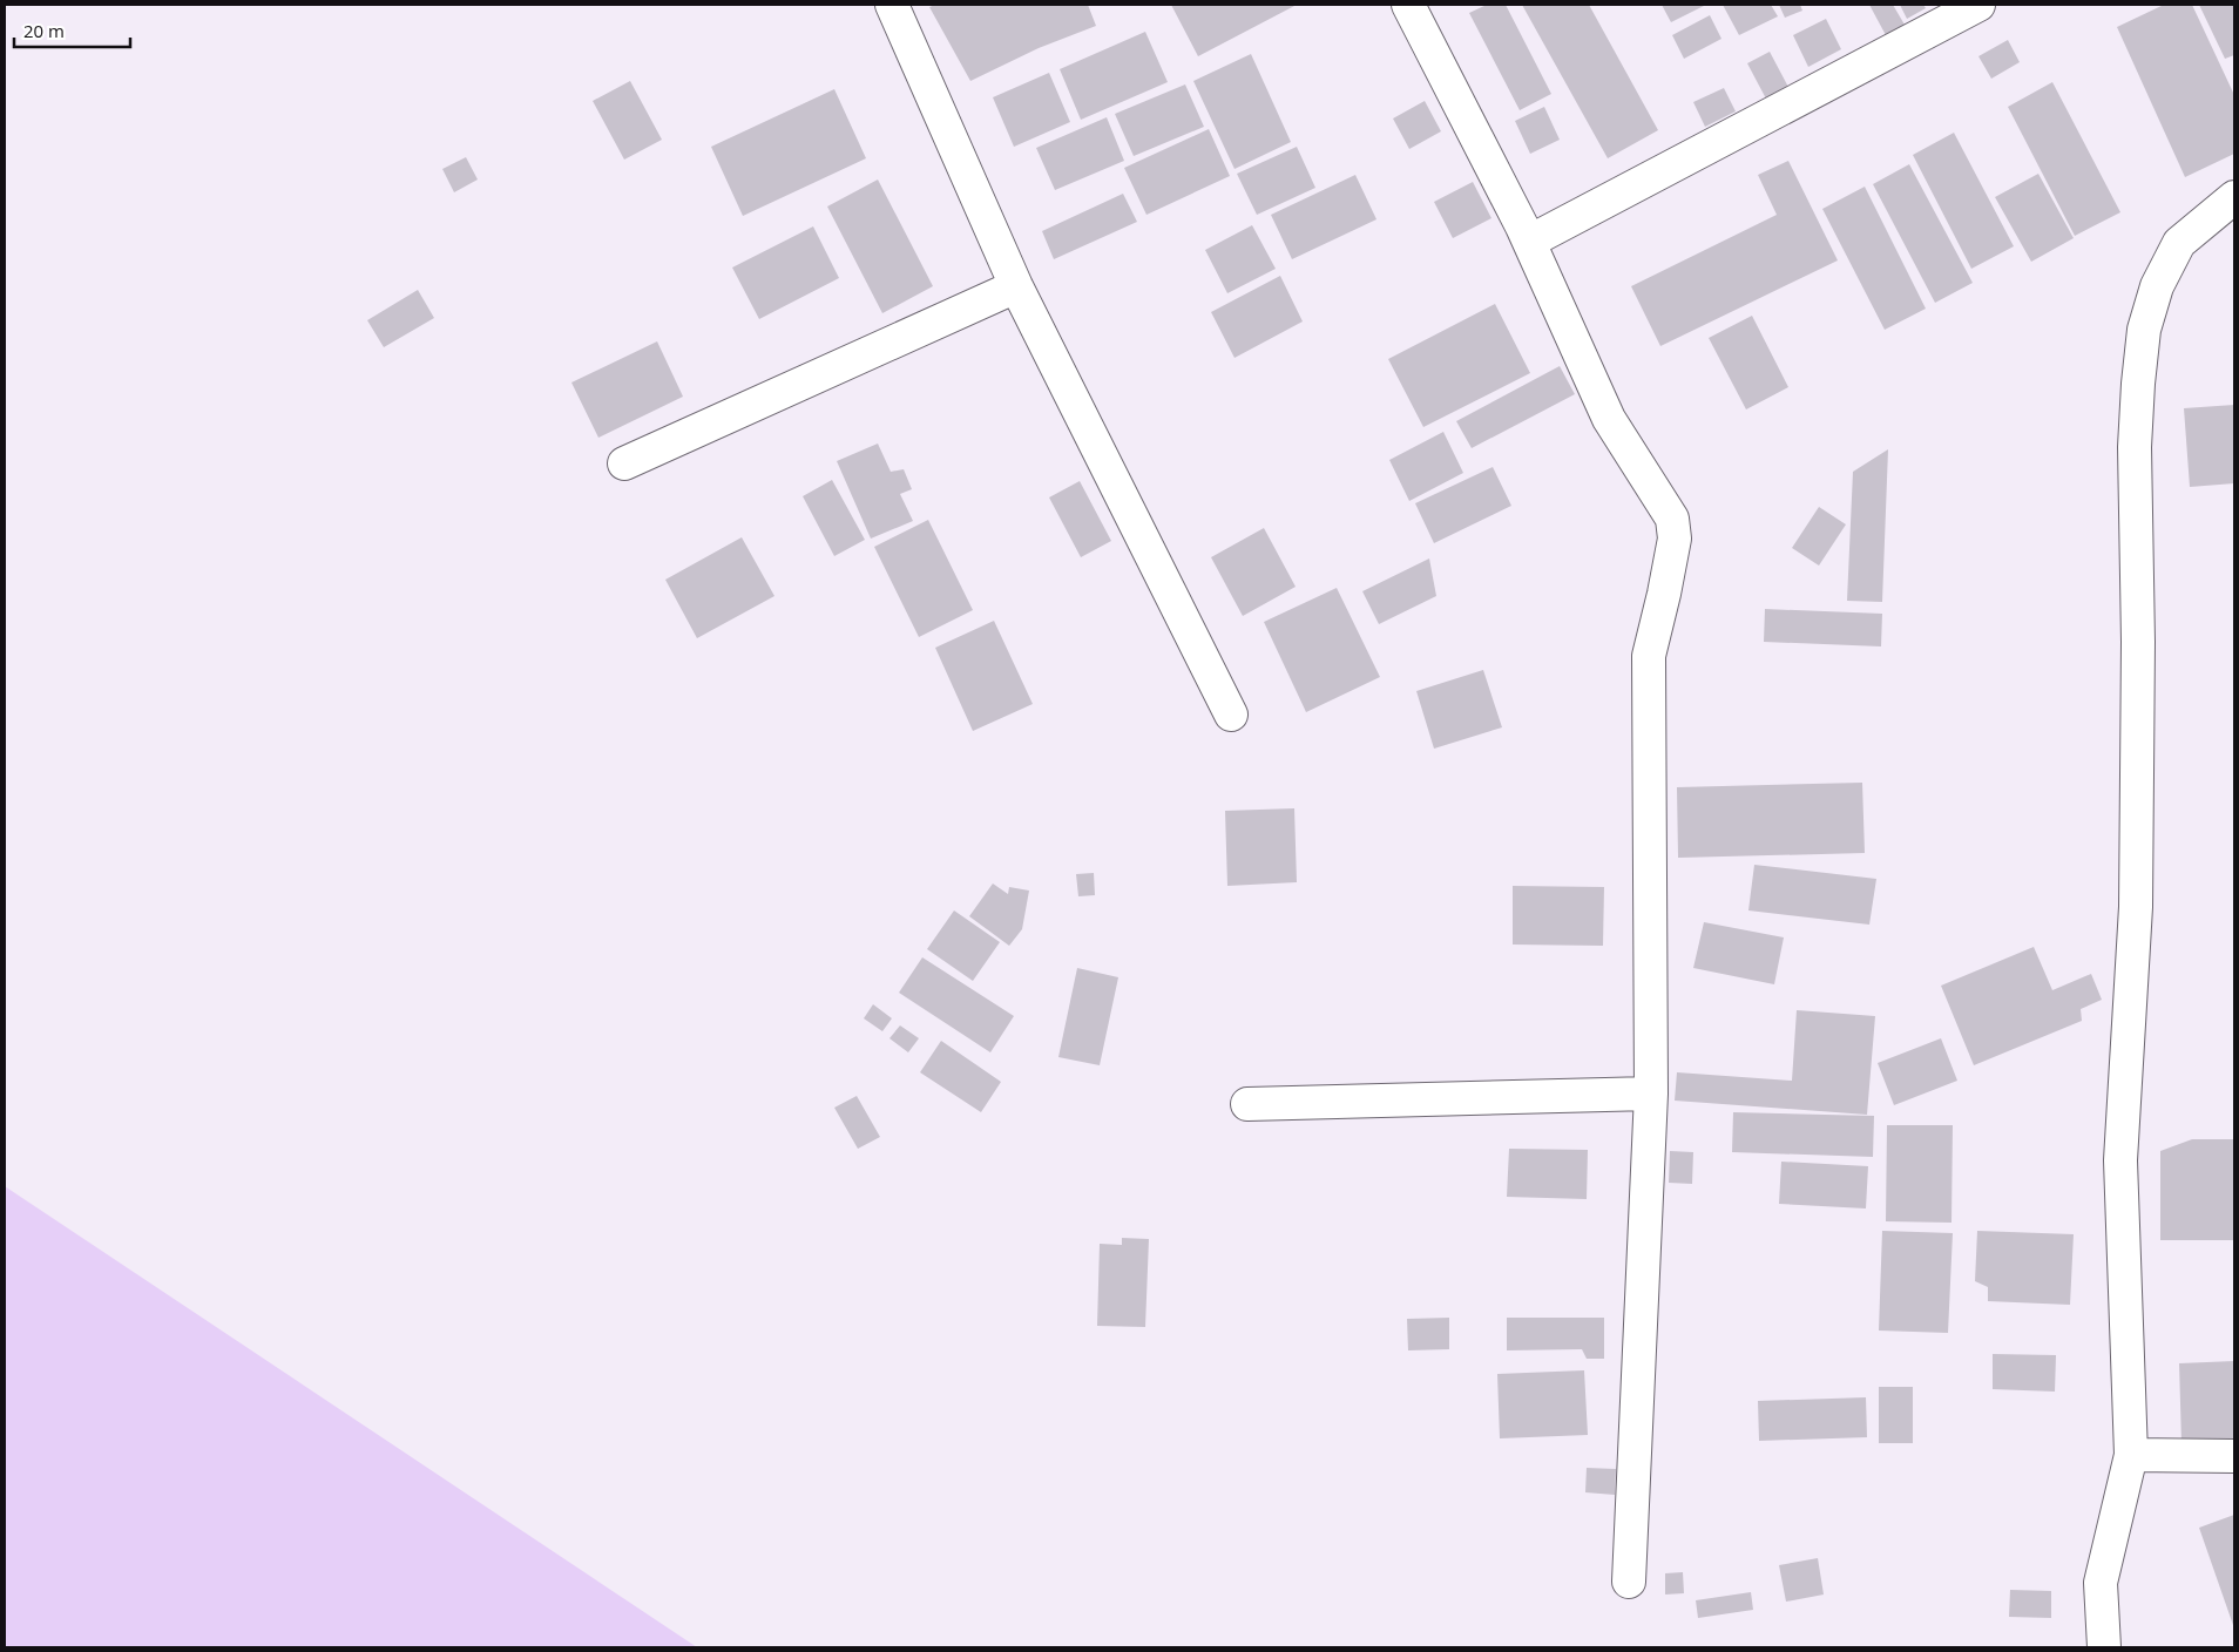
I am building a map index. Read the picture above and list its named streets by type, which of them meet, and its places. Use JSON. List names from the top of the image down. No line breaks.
{"scale_bar":"20 m"}
